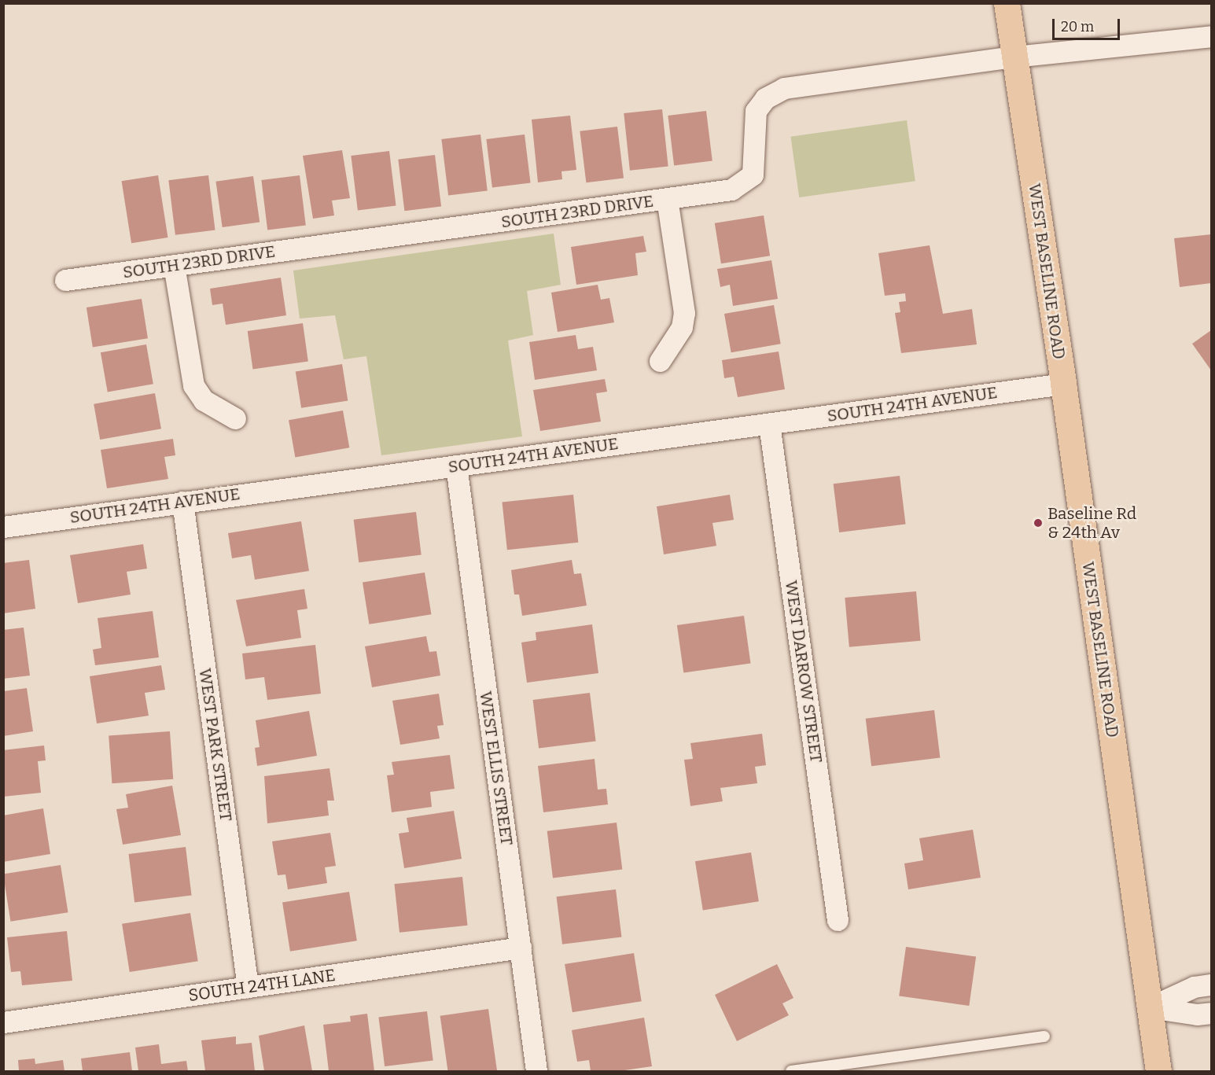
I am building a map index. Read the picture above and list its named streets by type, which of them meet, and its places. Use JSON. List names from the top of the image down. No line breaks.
{"streets":{"main road":["WEST BASELINE ROAD"],"street":["SOUTH 23RD DRIVE","SOUTH 24TH AVENUE","WEST DARROW STREET","WEST PARK STREET","WEST ELLIS STREET","SOUTH 24TH LANE"]},"crossings":[["SOUTH 23RD DRIVE","WEST BASELINE ROAD"],["WEST BASELINE ROAD","SOUTH 24TH AVENUE"],["SOUTH 24TH AVENUE","WEST DARROW STREET"],["SOUTH 24TH AVENUE","WEST PARK STREET"],["SOUTH 24TH AVENUE","WEST ELLIS STREET"],["WEST PARK STREET","SOUTH 24TH LANE"],["WEST ELLIS STREET","SOUTH 24TH LANE"]],"places":["Baseline Rd & 24th Av"],"scale_bar":"20 m"}
